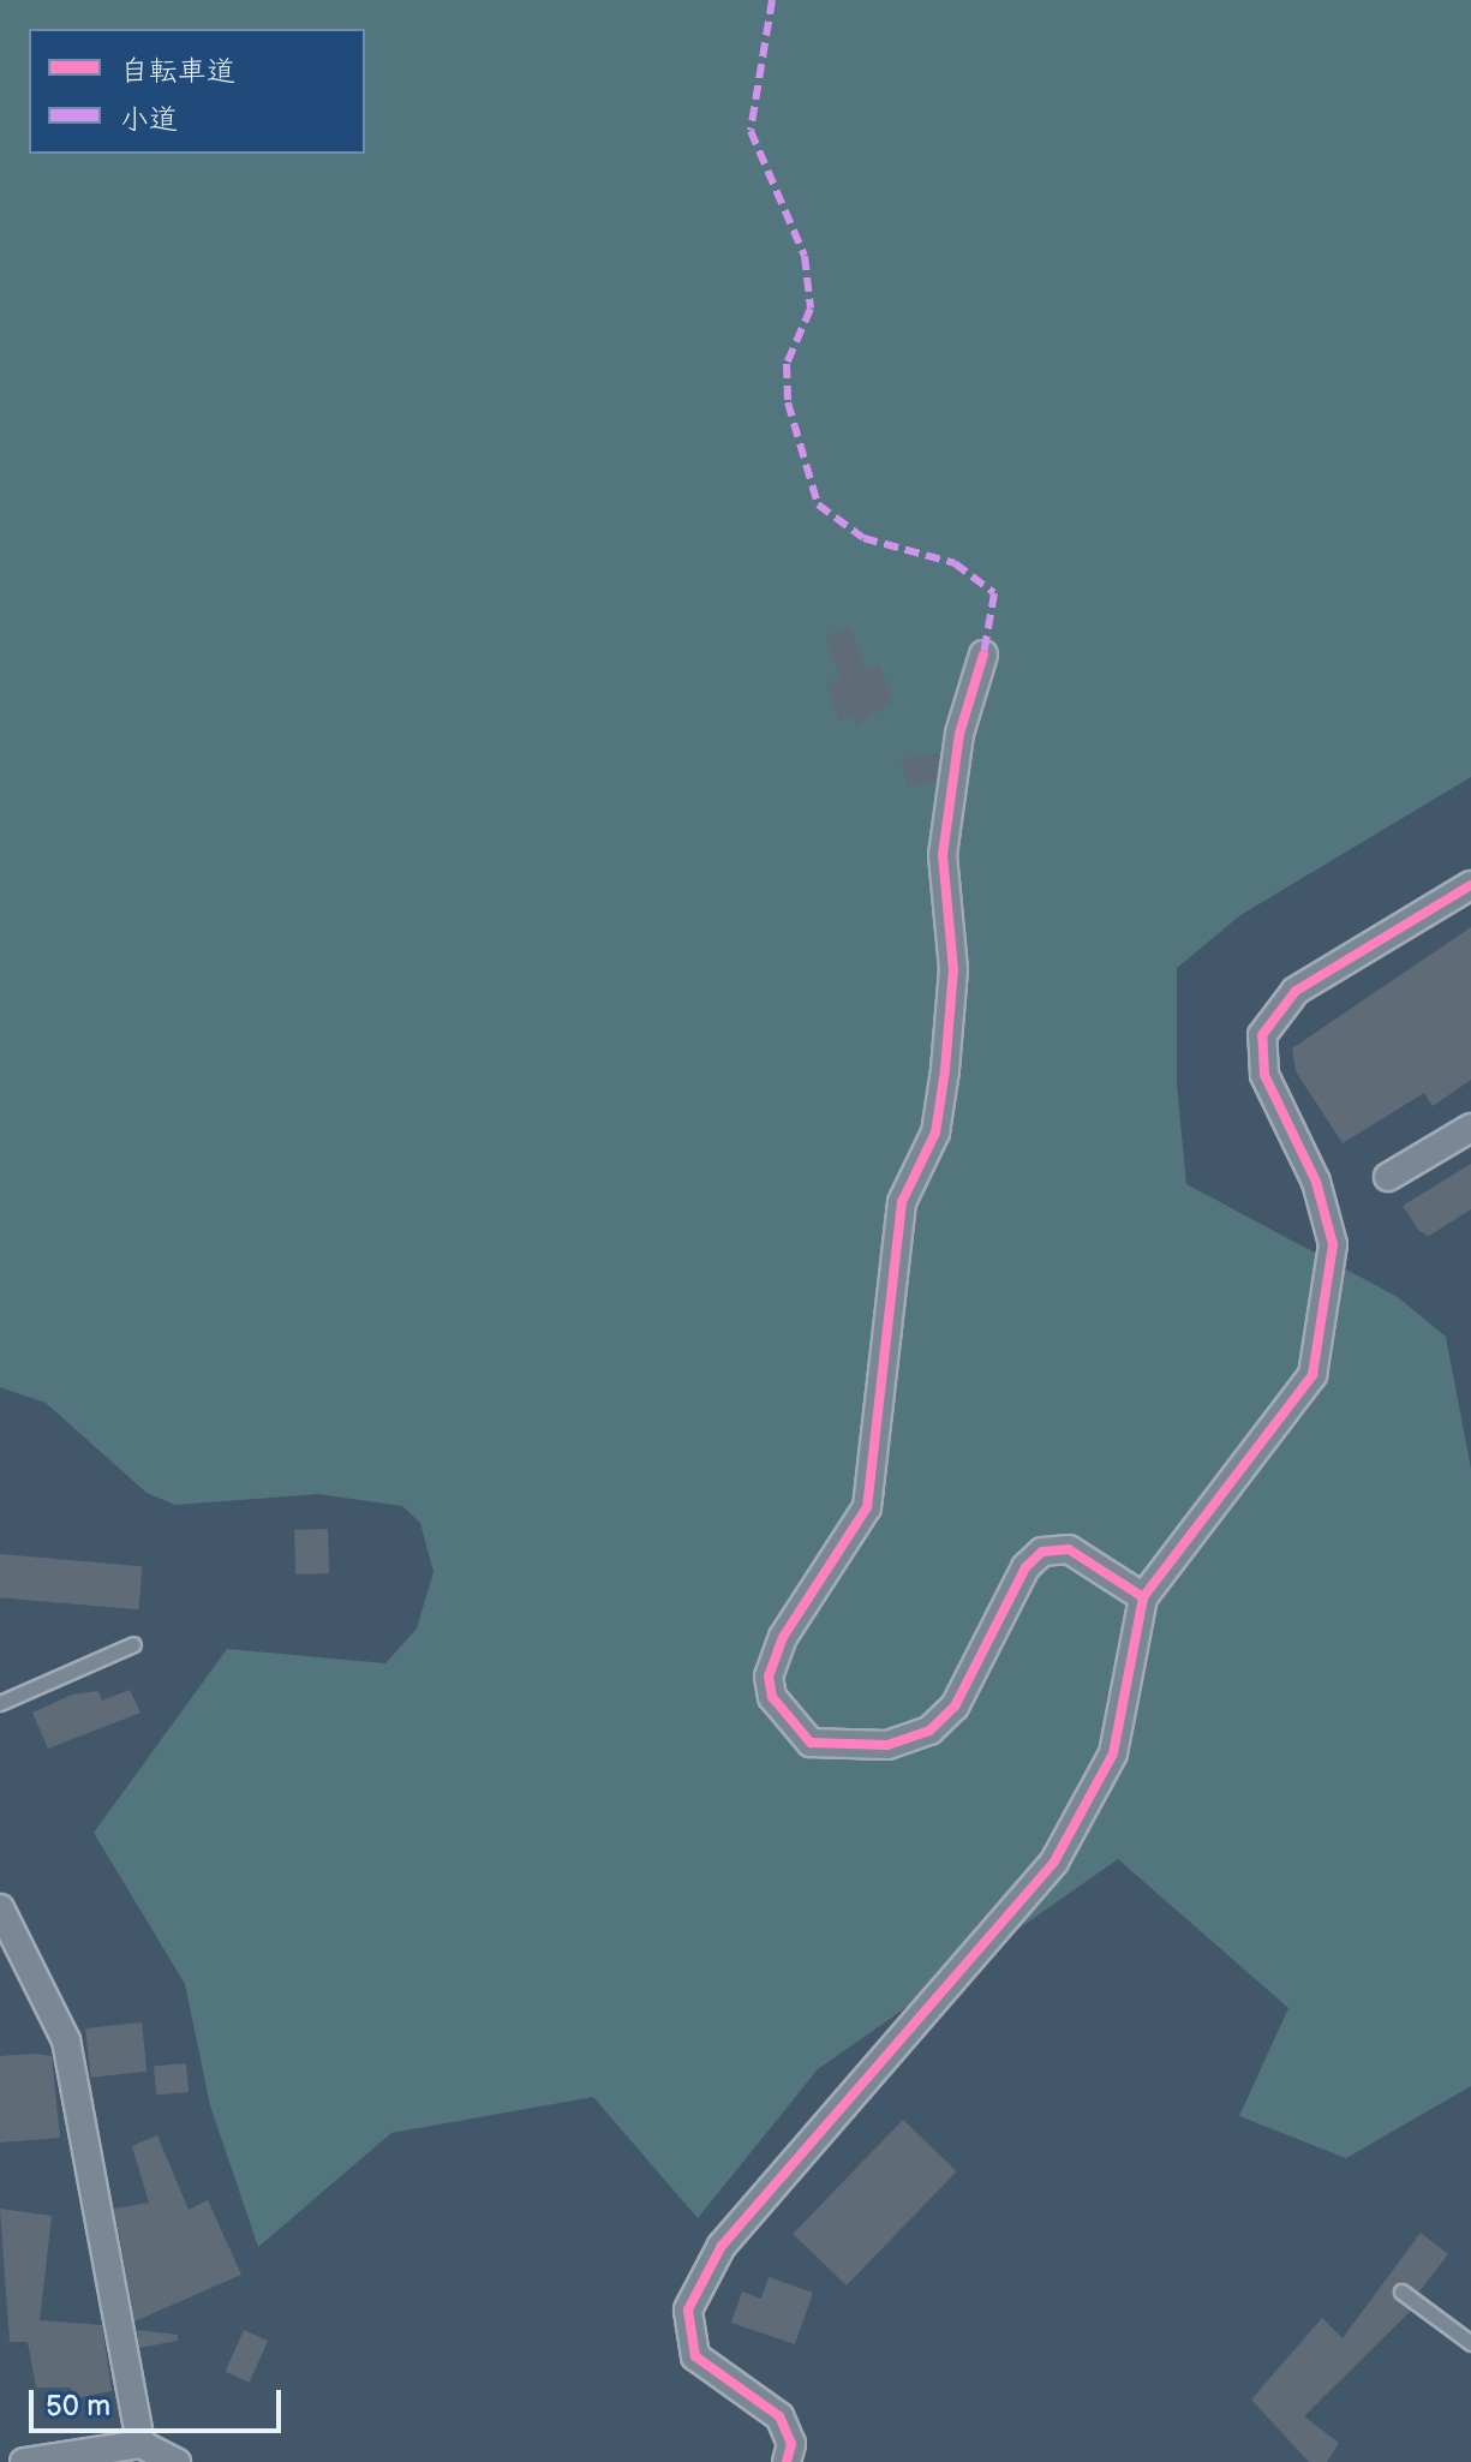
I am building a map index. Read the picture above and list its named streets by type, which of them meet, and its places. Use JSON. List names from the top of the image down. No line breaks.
{"legend":["自転車道","小道"],"scale_bar":"50 m"}
